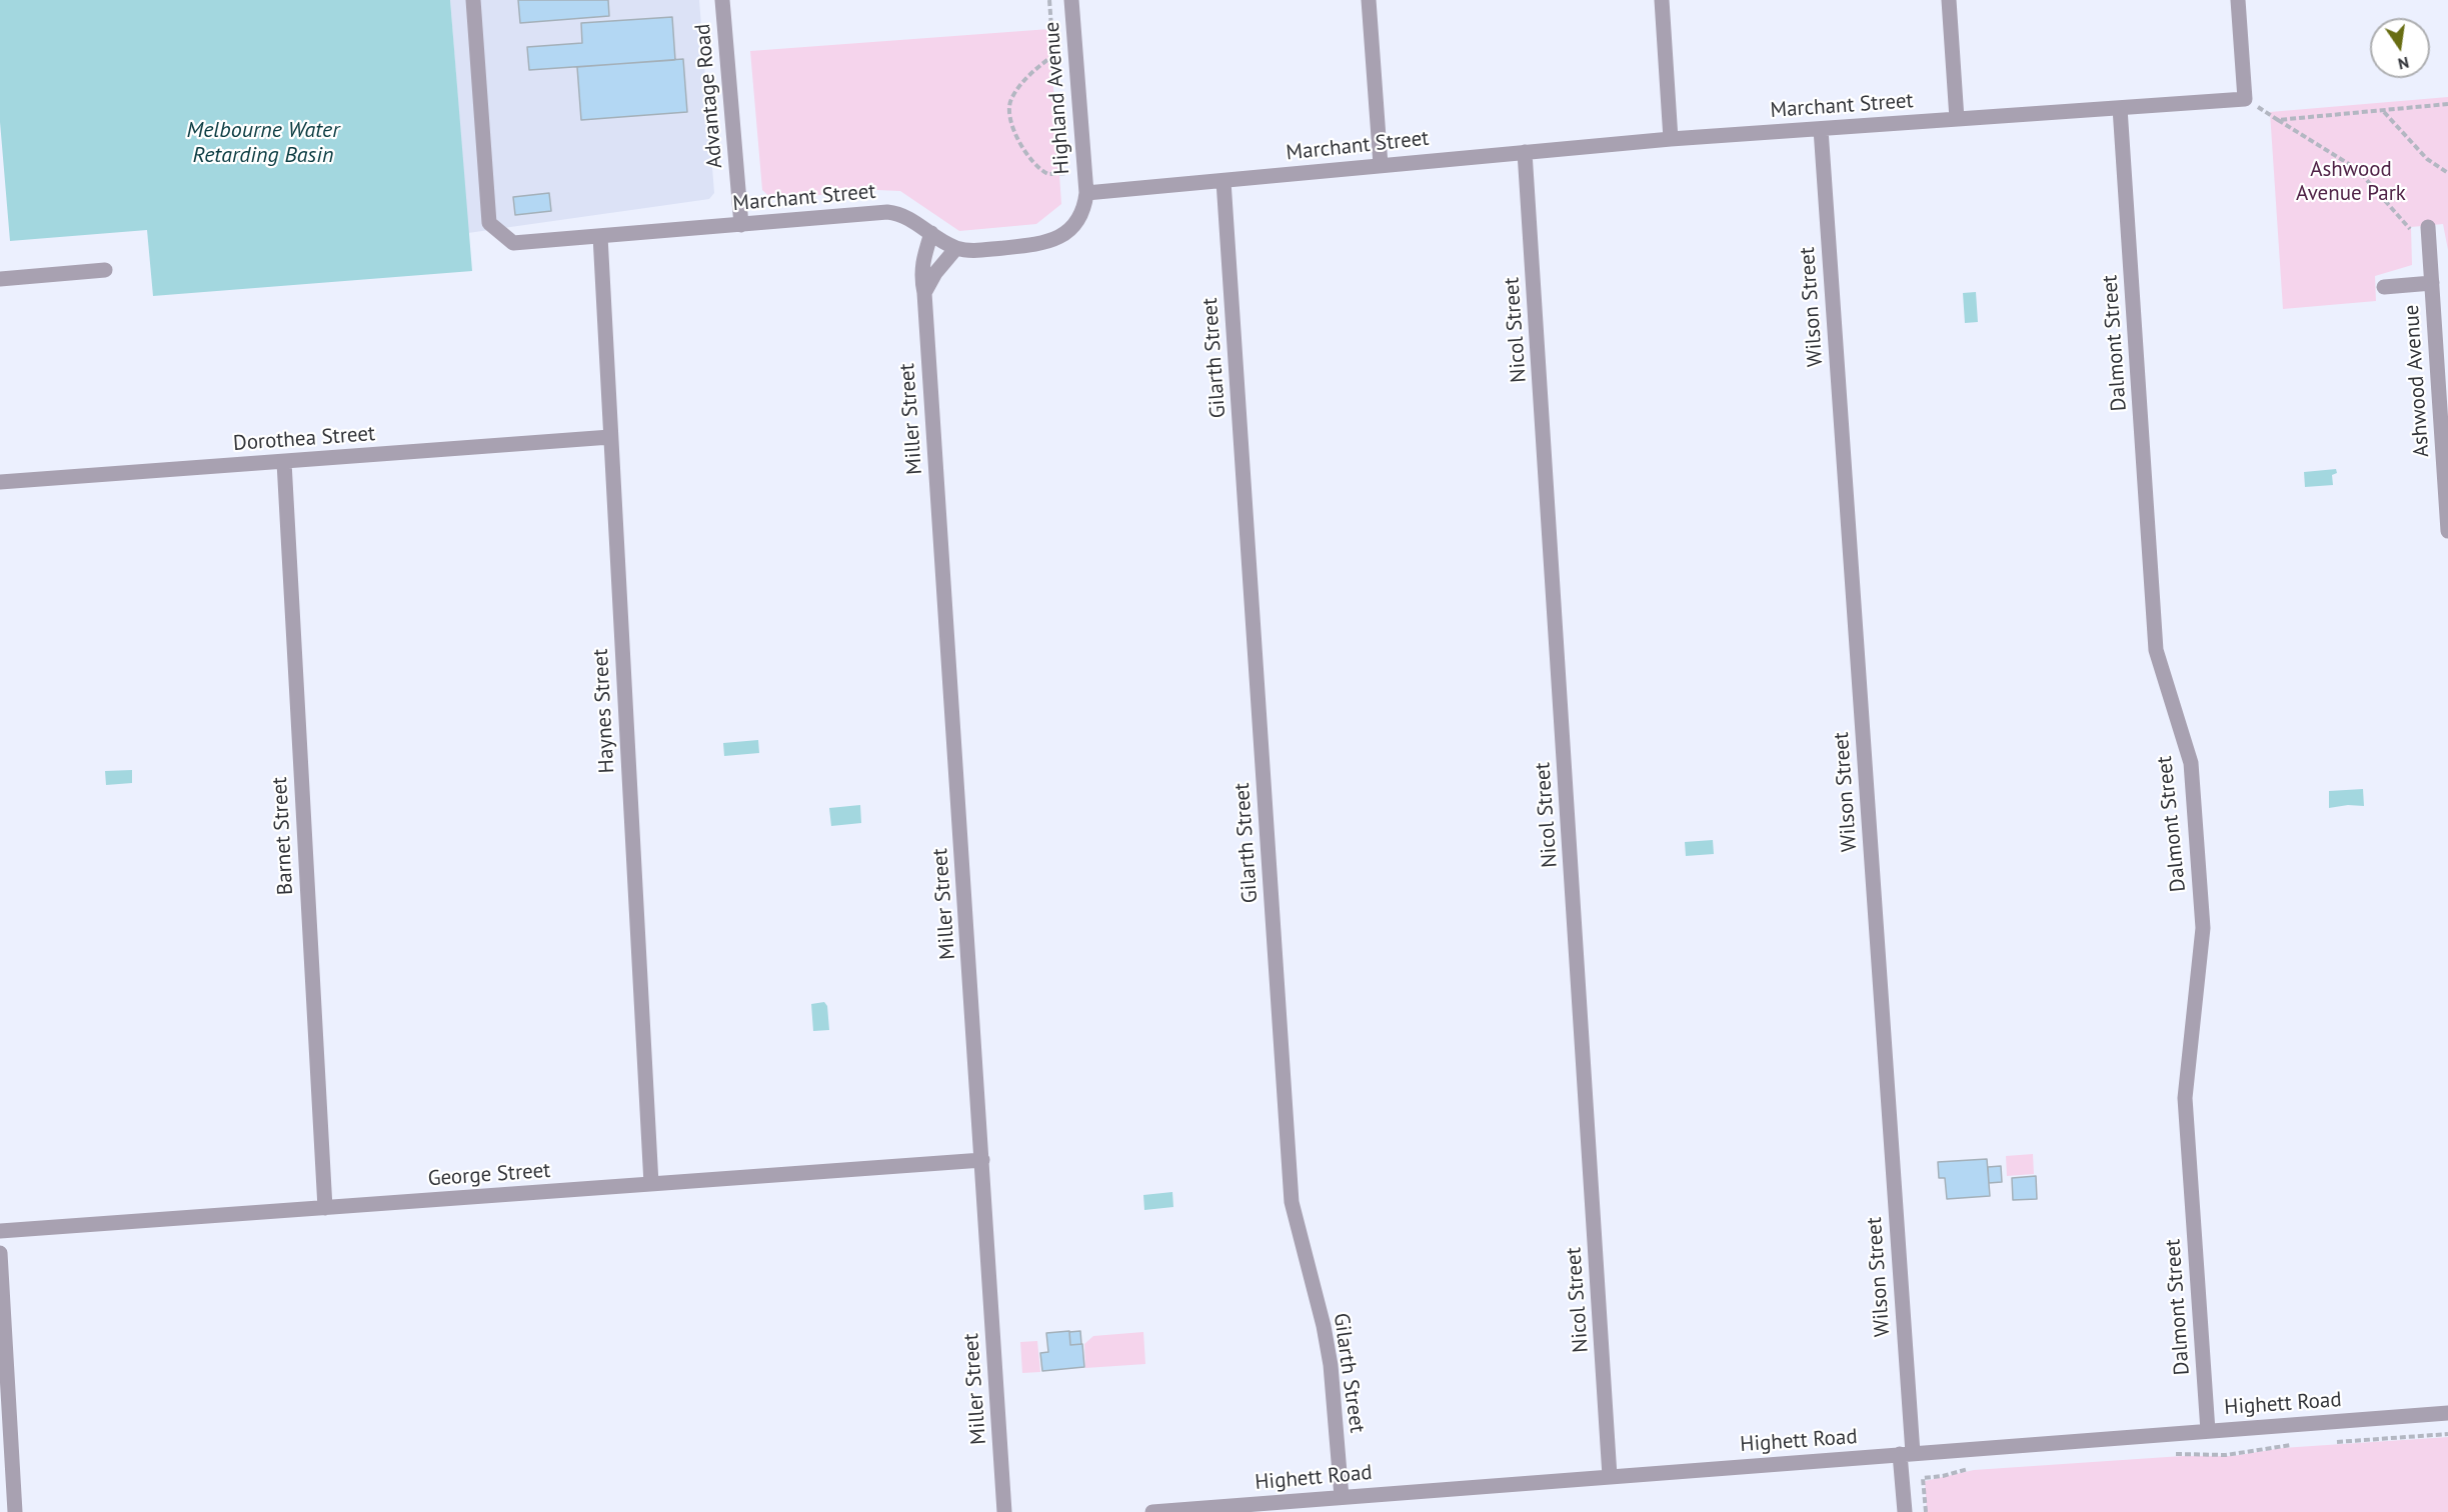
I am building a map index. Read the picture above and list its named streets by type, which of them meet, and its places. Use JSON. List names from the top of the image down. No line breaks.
{"streets":{"street":["Advantage Road","Highland Avenue","Marchant Street","Wilson Street","Nicol Street","Dalmont Street","Gilarth Street","Ashwood Avenue","Miller Street","Dorothea Street","Haynes Street","Barnet Street","George Street","Highett Road"]},"crossings":[["Advantage Road","Marchant Street"],["Highland Avenue","Marchant Street"],["Marchant Street","Wilson Street"],["Marchant Street","Nicol Street"],["Marchant Street","Dalmont Street"],["Marchant Street","Gilarth Street"],["Marchant Street","Miller Street"],["Marchant Street","Haynes Street"],["Wilson Street","Highett Road"],["Nicol Street","Highett Road"],["Dalmont Street","Highett Road"],["Gilarth Street","Highett Road"],["Miller Street","George Street"],["Dorothea Street","Haynes Street"],["Dorothea Street","Barnet Street"],["Haynes Street","George Street"],["Barnet Street","George Street"]],"water":["Melbourne Water Retarding Basin"],"parks":["Ashwood Avenue Park"],"north":"bottom"}
